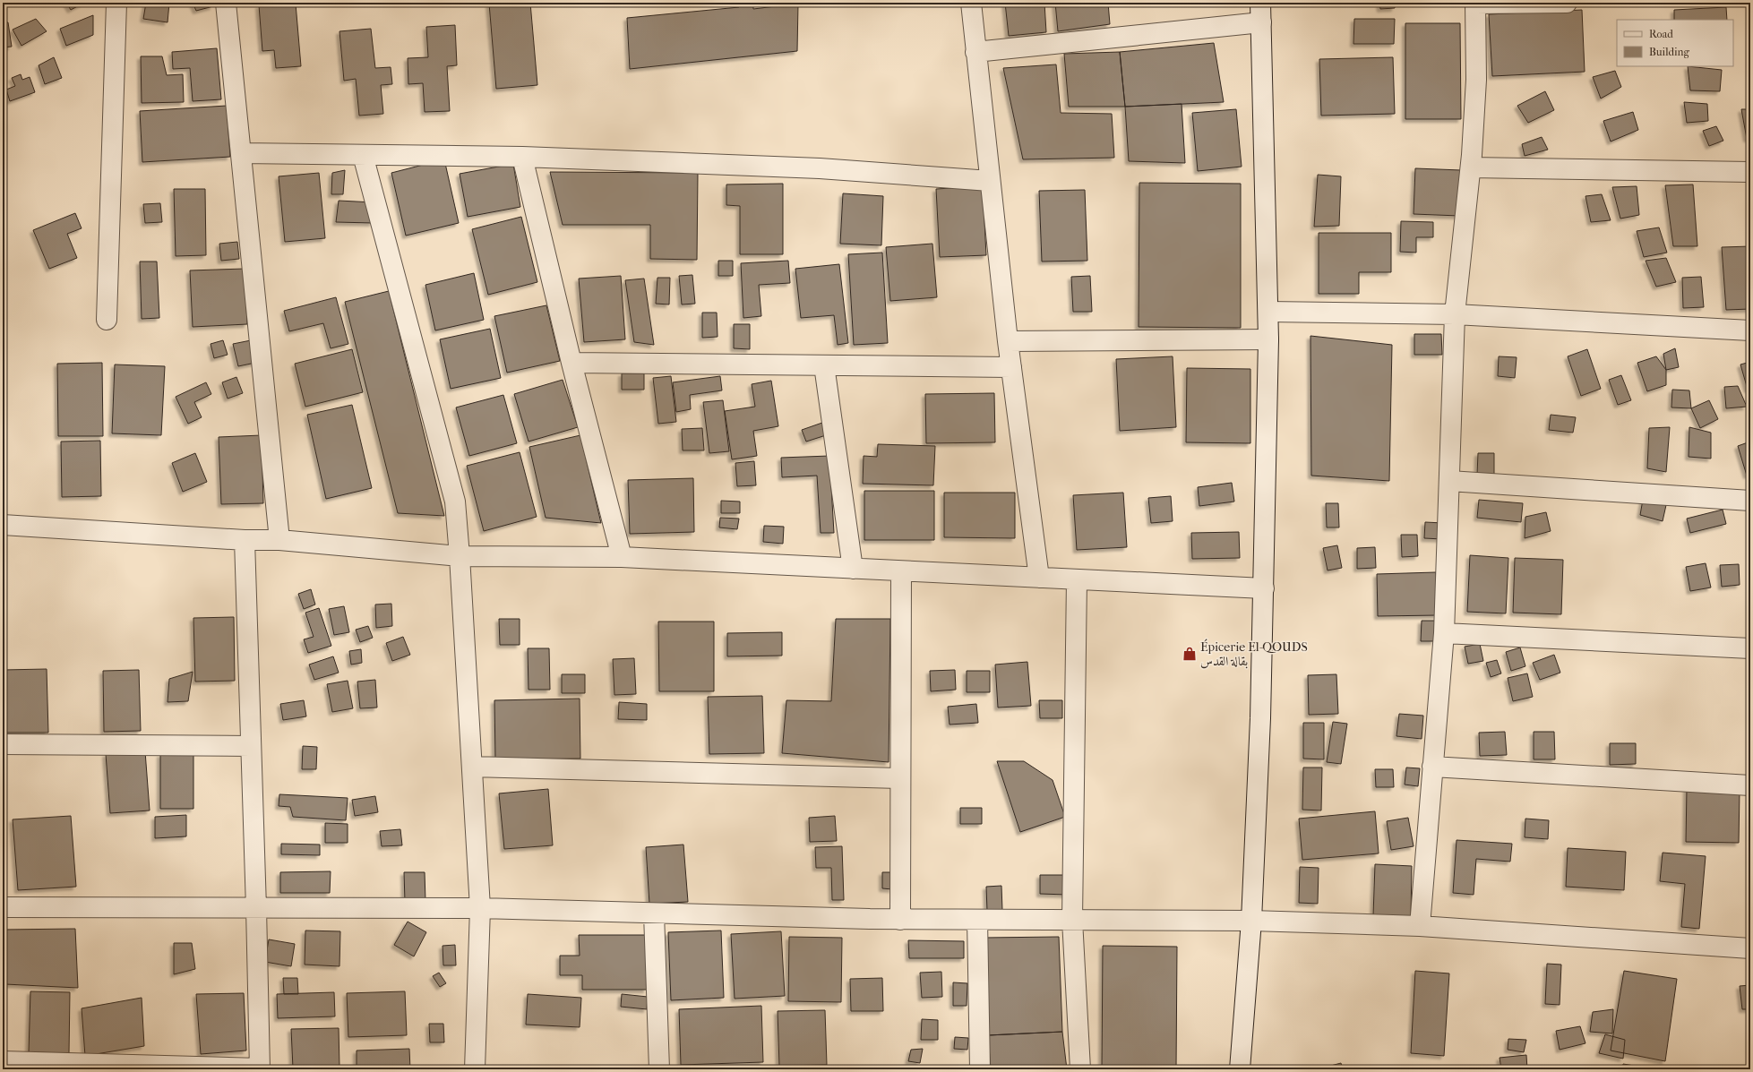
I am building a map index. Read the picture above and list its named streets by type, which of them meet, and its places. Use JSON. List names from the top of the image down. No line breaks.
{"places":{"shop":["Épicerie El-QOUDS بقالة القدس"]},"legend":["Road","Building"]}
